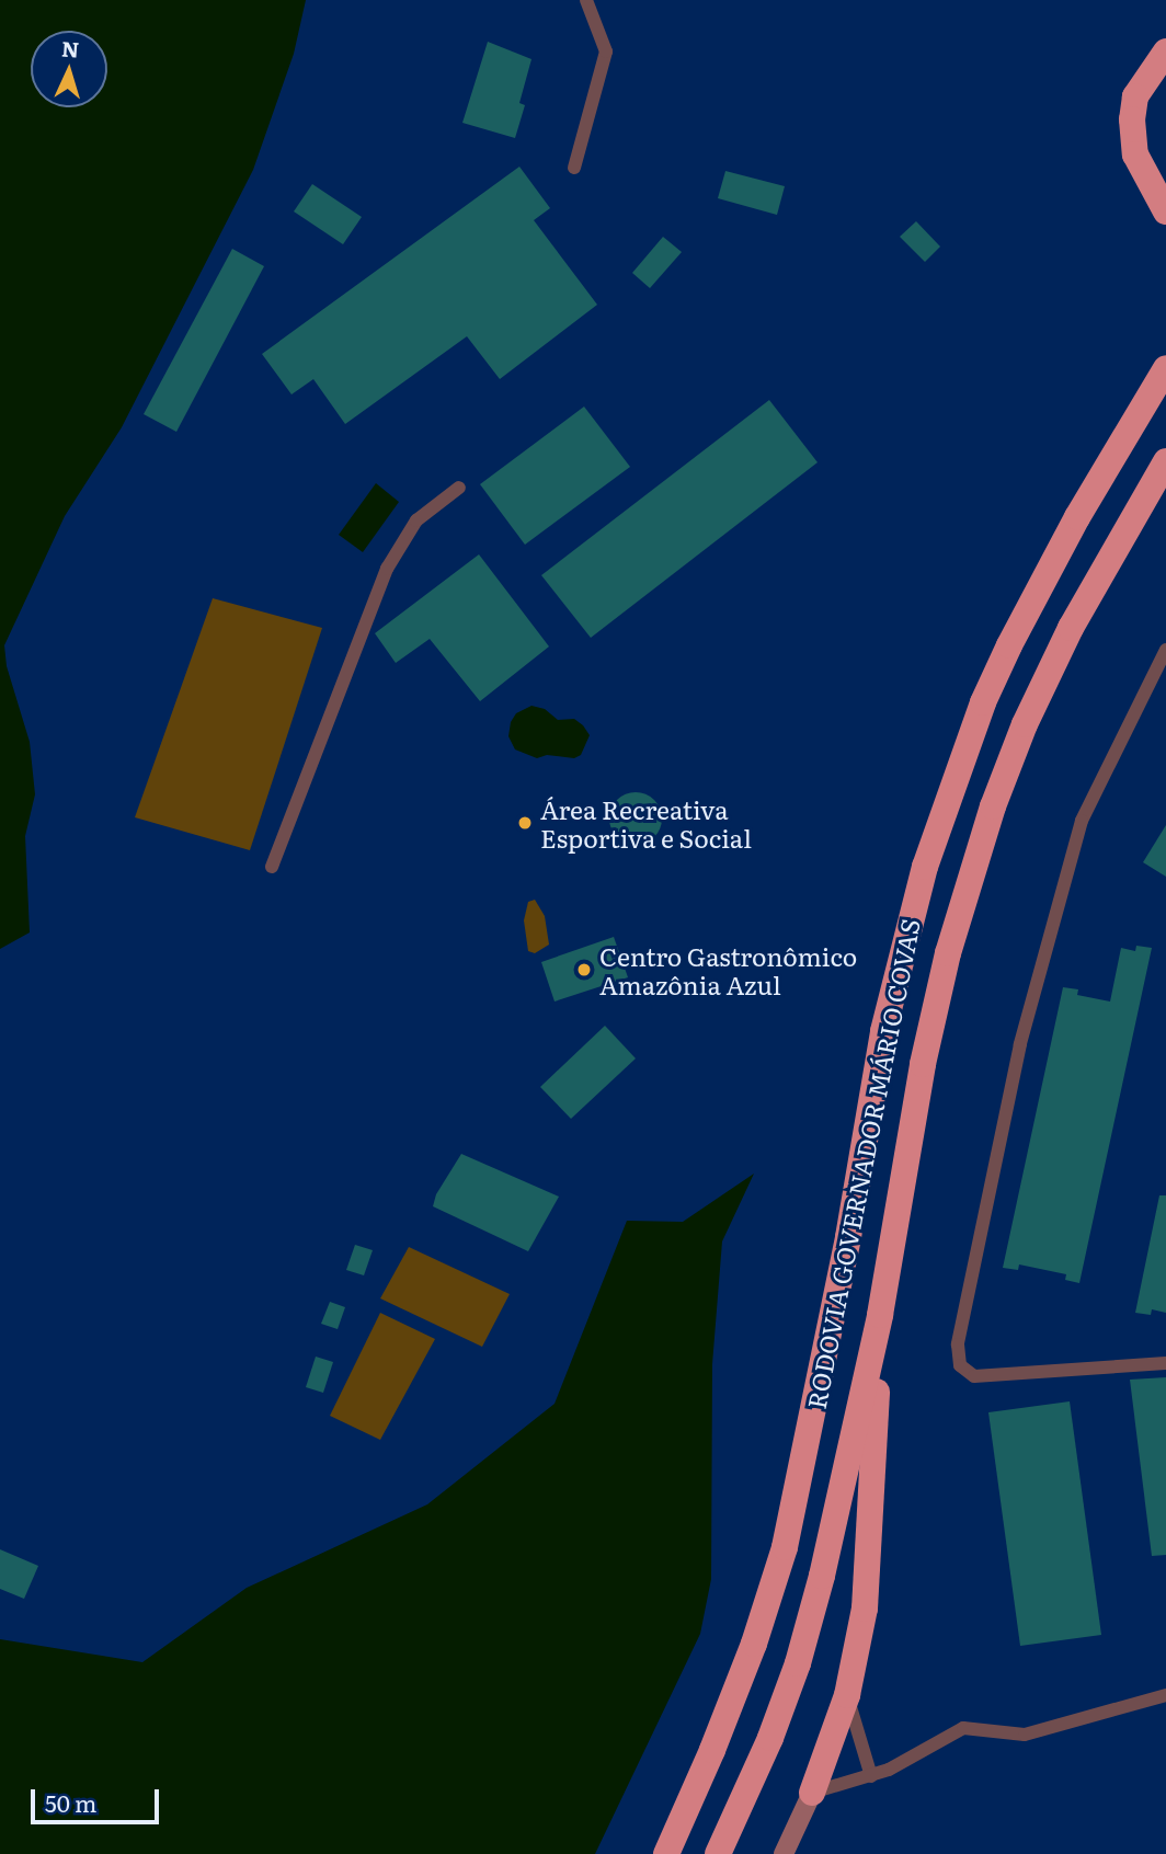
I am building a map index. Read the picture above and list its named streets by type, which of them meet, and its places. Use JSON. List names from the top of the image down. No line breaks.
{"streets":{"highway":["RODOVIA GOVERNADOR MÁRIO COVAS"]},"places":["Área Recreativa Esportiva e Social","Centro Gastronômico Amazônia Azul"],"scale_bar":"50 m","north":"top"}
